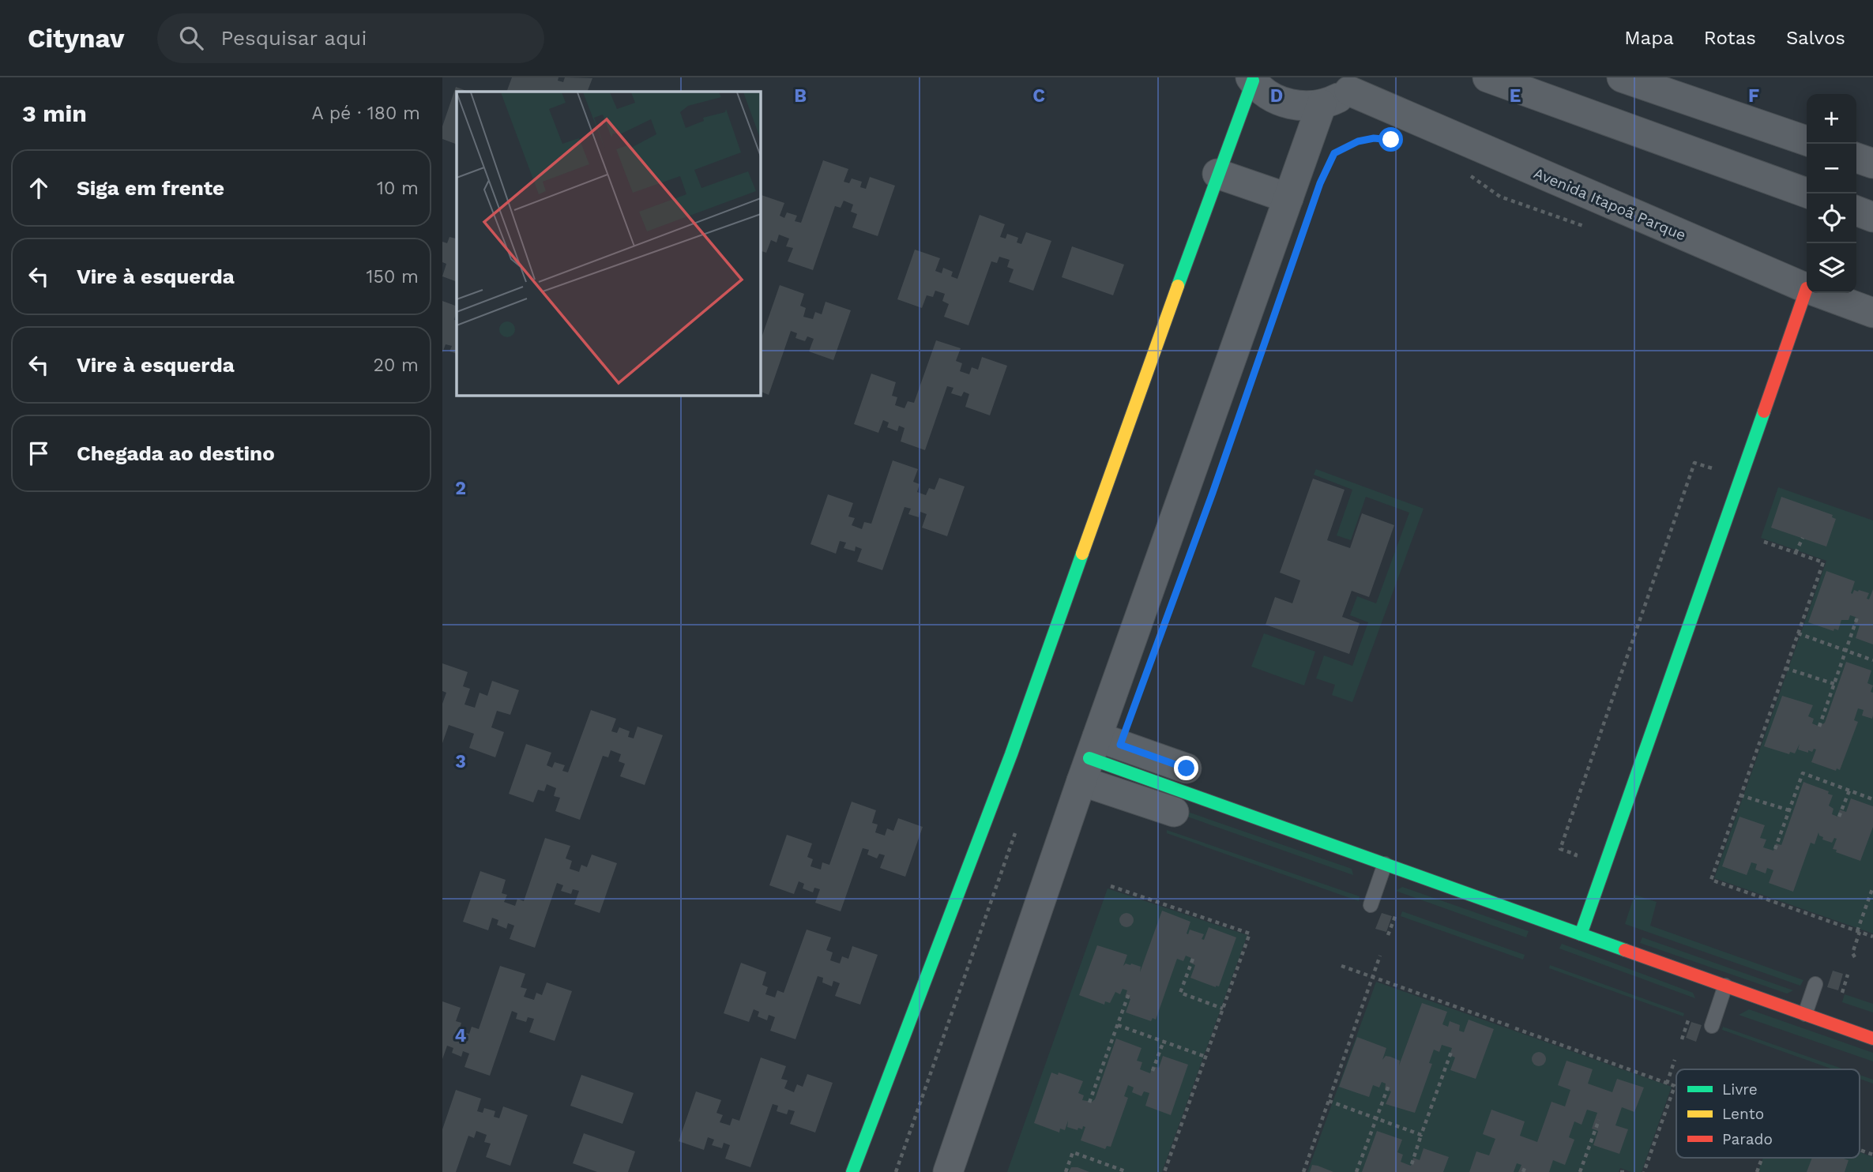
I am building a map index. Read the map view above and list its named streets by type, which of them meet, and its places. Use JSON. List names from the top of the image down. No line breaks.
{"streets":{"street":["Avenida Itapoã Parque"]},"legend":["Livre","Lento","Parado"],"page":{"header":"Citynav","search":"Pesquisar aqui","nav":["Mapa","Rotas","Salvos"],"heading":["3 min","A pé · 180 m"],"map_buttons":["+","−"],"list":[["Siga em frente","10 m"],["Vire à esquerda","150 m"],["Vire à esquerda","20 m"],"Chegada ao destino"]},"grid":{"columns":["B","C","D","E","F"],"rows":["2","3","4"]}}
